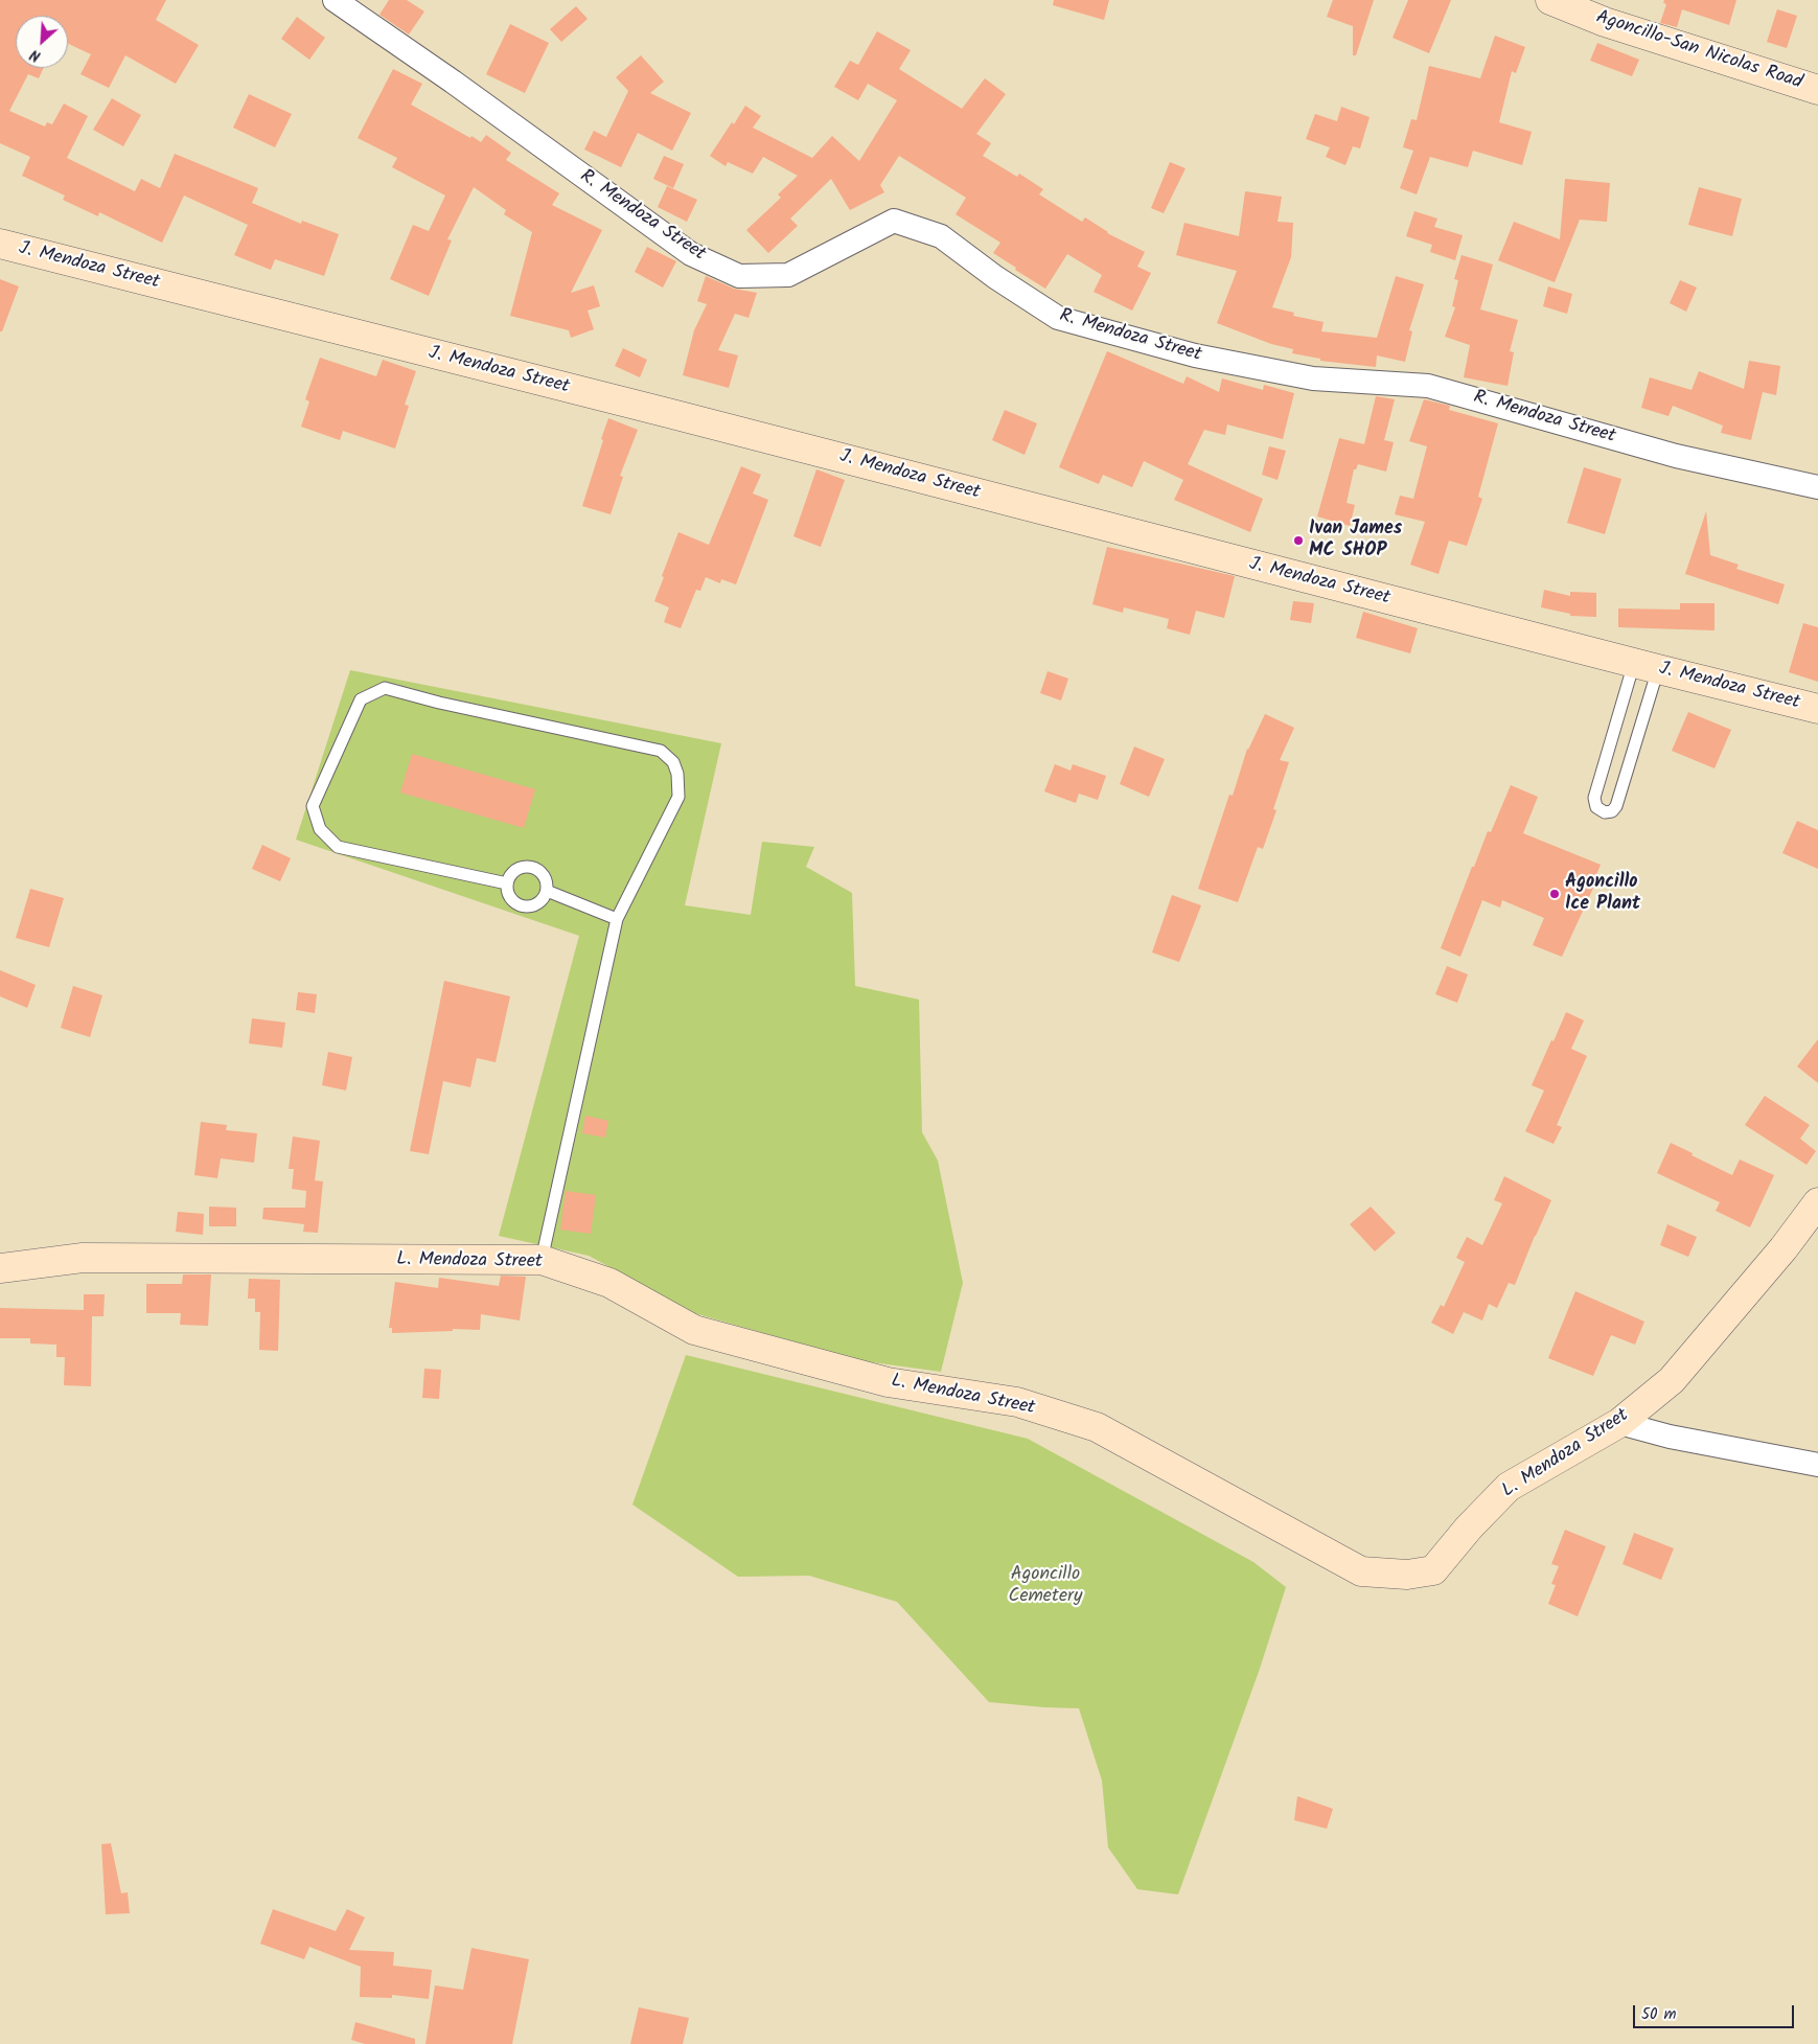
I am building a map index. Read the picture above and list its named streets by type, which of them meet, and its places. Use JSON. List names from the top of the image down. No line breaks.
{"streets":{"main road":["Agoncillo-San Nicolas Road","J. Mendoza Street","L. Mendoza Street"],"street":["R. Mendoza Street"]},"parks":["Agoncillo Cemetery"],"places":["Ivan James MC SHOP","Agoncillo Ice Plant"],"scale_bar":"50 m","north":"bottom left"}
